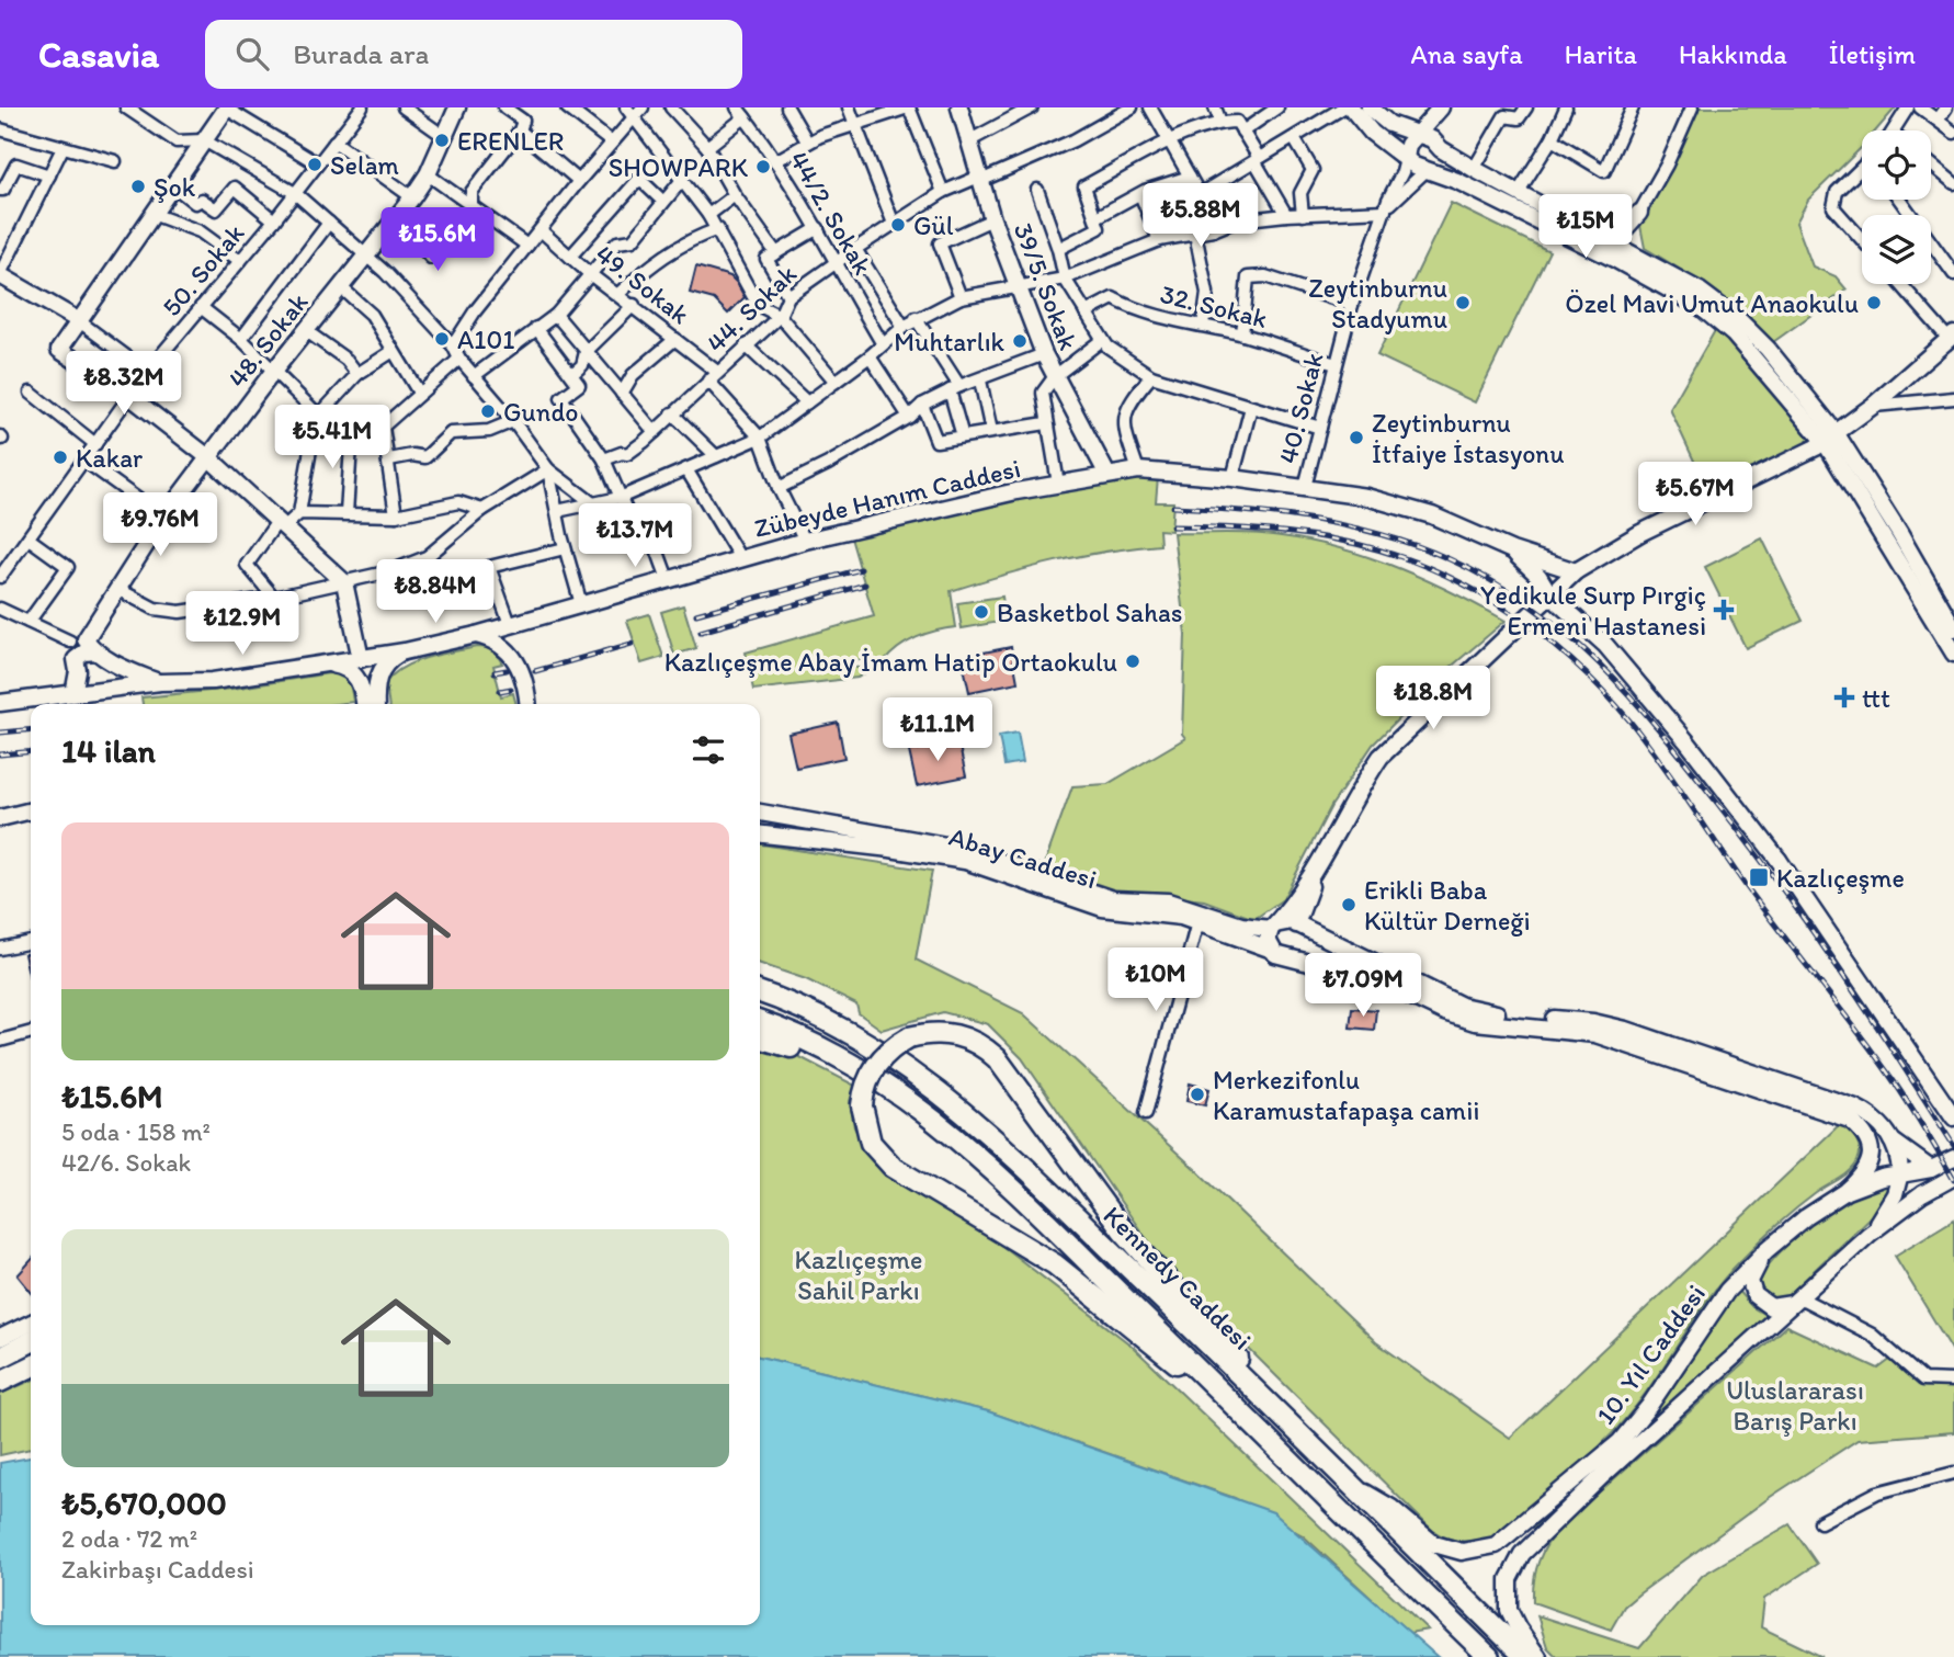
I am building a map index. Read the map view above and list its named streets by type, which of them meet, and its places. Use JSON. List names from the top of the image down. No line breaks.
{"streets":{"highway":["Kennedy Caddesi"],"main road":["39/5. Sokak","48. Sokak","Zübeyde Hanım Caddesi","Abay Caddesi","10. Yıl Caddesi"],"street":["44/2. Sokak","50. Sokak","49. Sokak","32. Sokak","44. Sokak","40. Sokak"]},"crossings":[["44/2. Sokak","44. Sokak"],["49. Sokak","44. Sokak"],["39/5. Sokak","44. Sokak"],["39/5. Sokak","Zübeyde Hanım Caddesi"],["32. Sokak","40. Sokak"],["40. Sokak","Zübeyde Hanım Caddesi"],["Kennedy Caddesi","10. Yıl Caddesi"]],"parks":["Kazlıçeşme Sahil Parkı","Uluslararası Barış Parkı"],"places":{"other":["ERENLER","Selam","SHOWPARK","Şok","Gül","Zeytinburnu Stadyumu","Özel Mavi Umut Anaokulu","A101","Muhtarlık","Gundo","Zeytinburnu İtfaiye İstasyonu","Kakar","Basketbol Sahas","Kazlıçeşme Abay İmam Hatip Ortaokulu","Erikli Baba Kültür Derneği","Merkezifonlu Karamustafapaşa camii"],"health":["Yedikule Surp Pırgiç Ermeni Hastanesi","ttt"],"transit":["Kazlıçeşme"]},"page":{"header":"Casavia","search":"Burada ara","nav":["Ana sayfa","Harita","Hakkında","İletişim"],"price":["₺5.88M","₺15M","₺15.6M","₺8.32M","₺5.41M","₺5.67M","₺9.76M","₺13.7M","₺8.84M","₺12.9M","₺18.8M","₺11.1M","₺10M","₺7.09M"],"heading":"14 ilan","list":[{"name":"₺15.6M","note":"5 oda · 158 m² · 42/6. Sokak"},{"name":"₺5,670,000","note":"2 oda · 72 m² · Zakirbaşı Caddesi"}]}}
